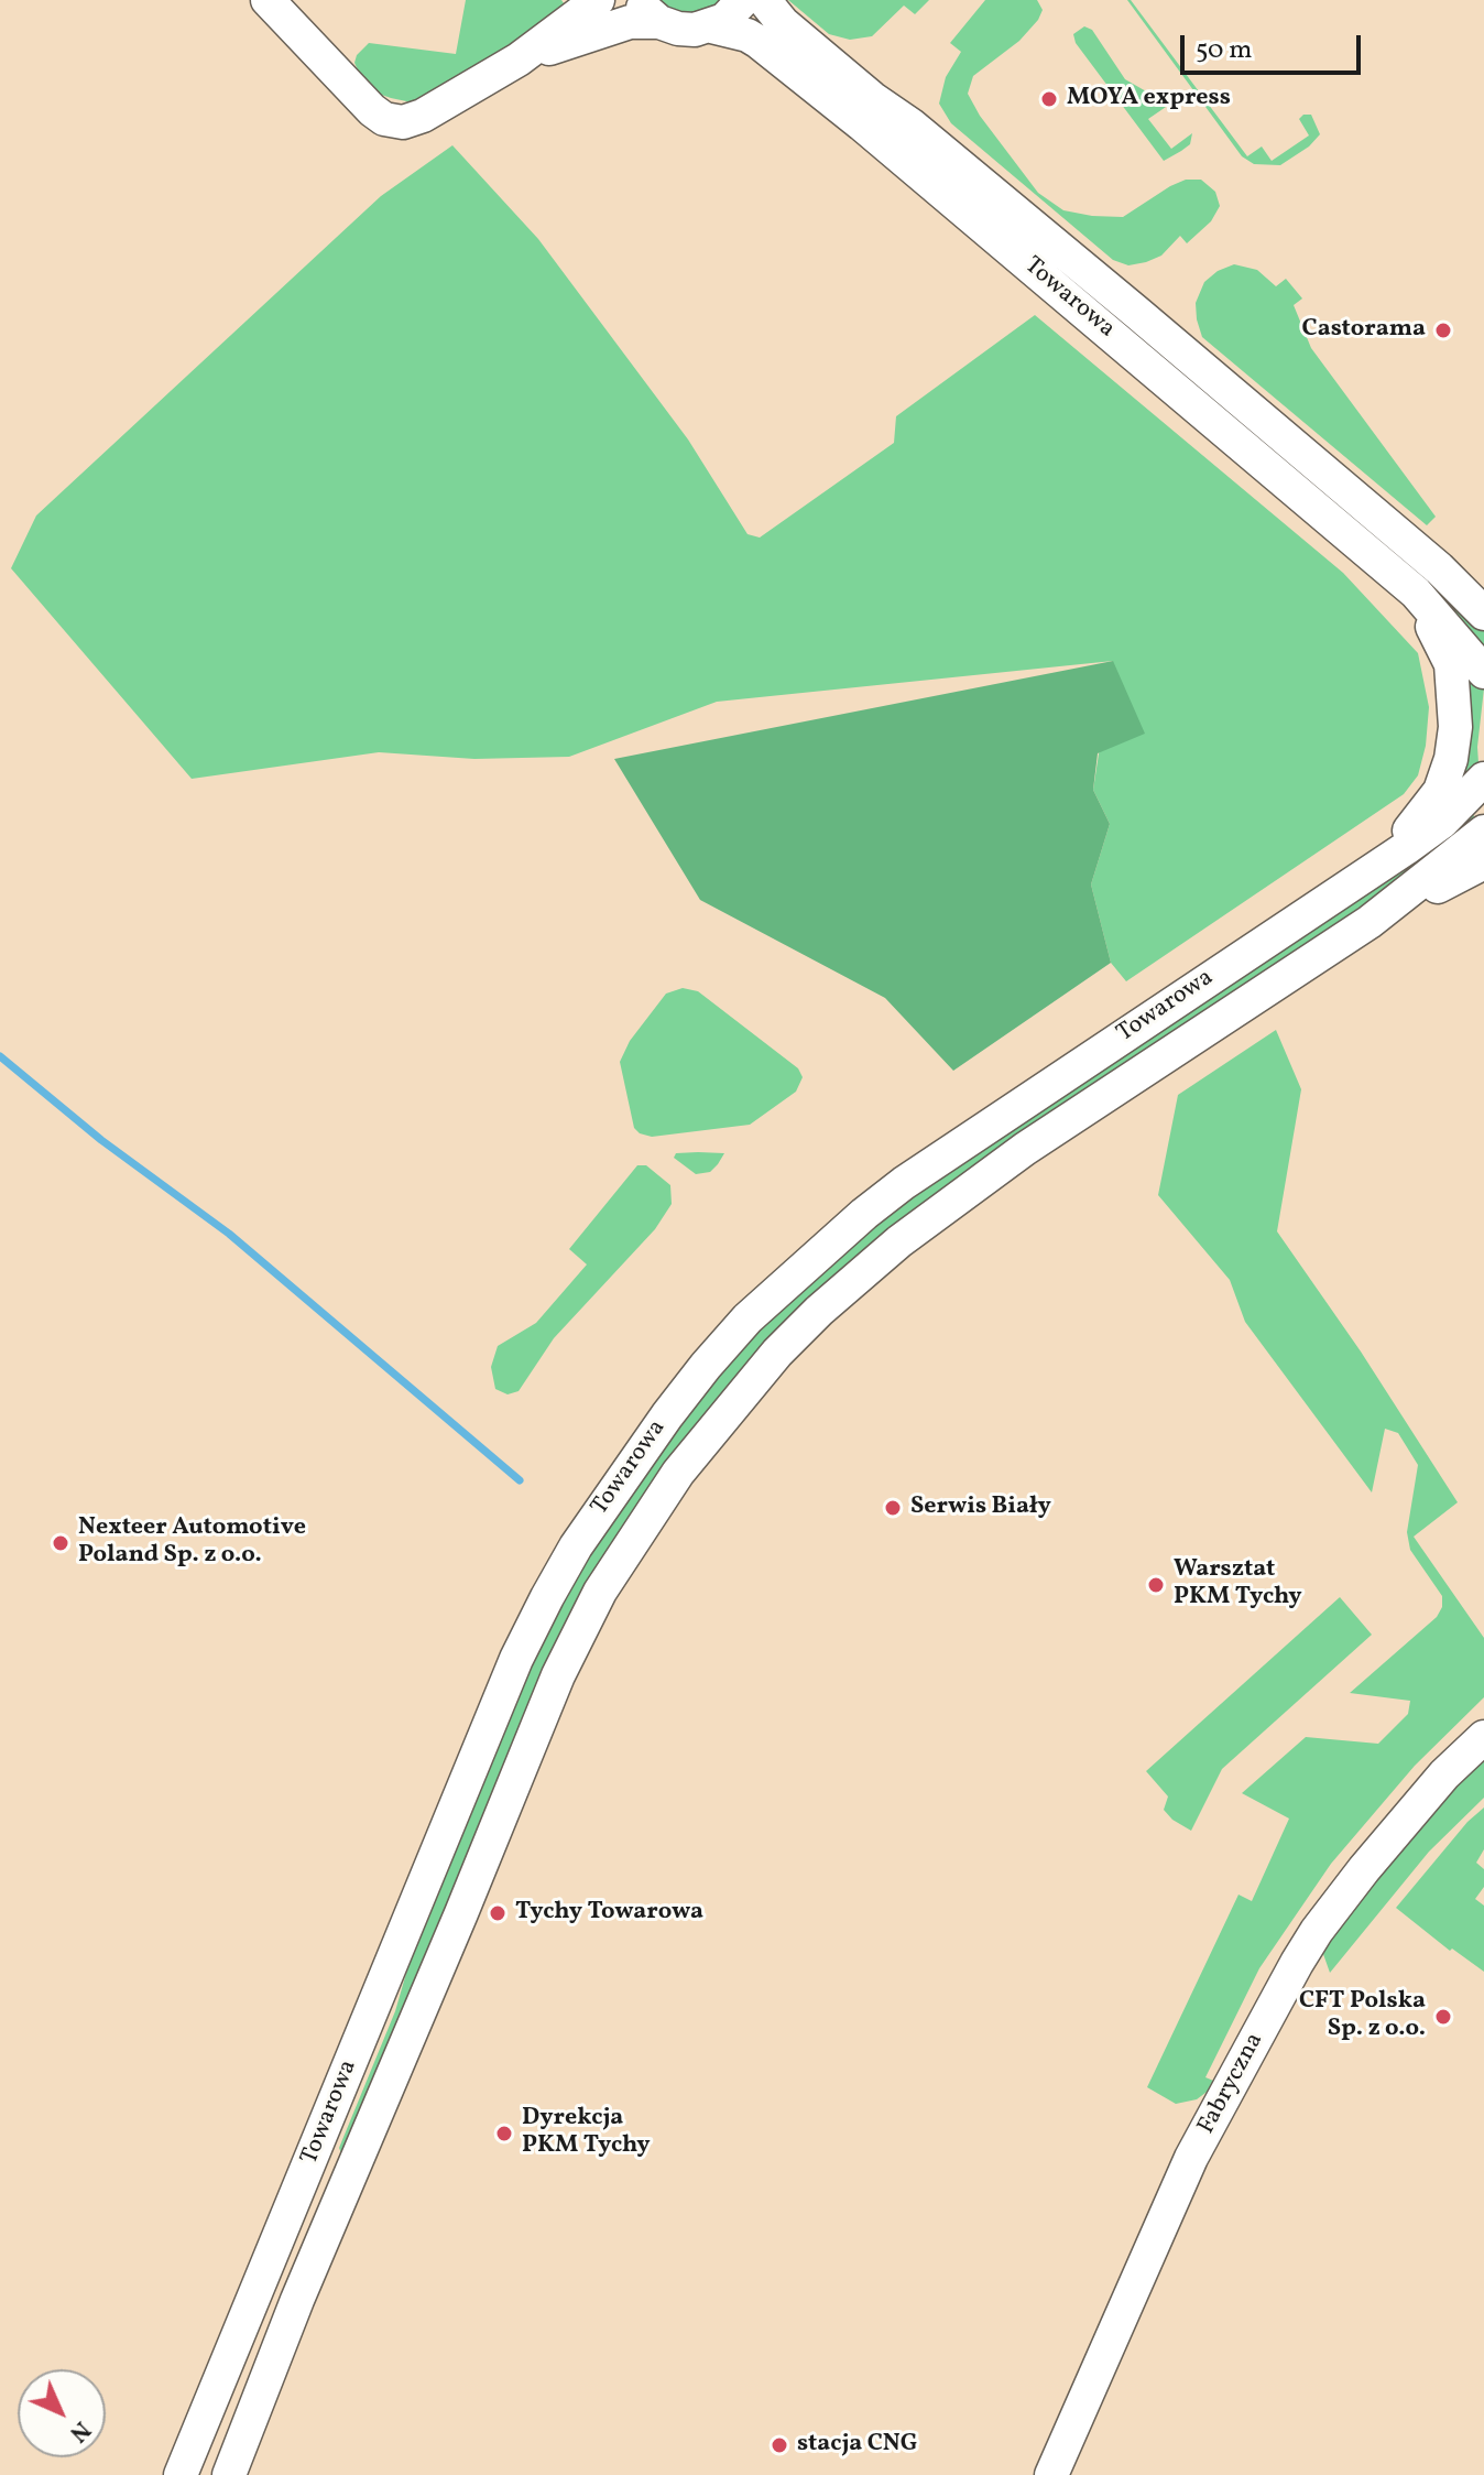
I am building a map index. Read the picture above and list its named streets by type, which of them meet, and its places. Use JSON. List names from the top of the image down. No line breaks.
{"streets":{"street":["Towarowa","Fabryczna"]},"places":["MOYA express","Castorama","Serwis Biały","Nexteer Automotive Poland Sp. z o.o.","Warsztat PKM Tychy","Tychy Towarowa","CFT Polska Sp. z o.o.","Dyrekcja PKM Tychy","stacja CNG"],"scale_bar":"50 m","north":"bottom right"}
